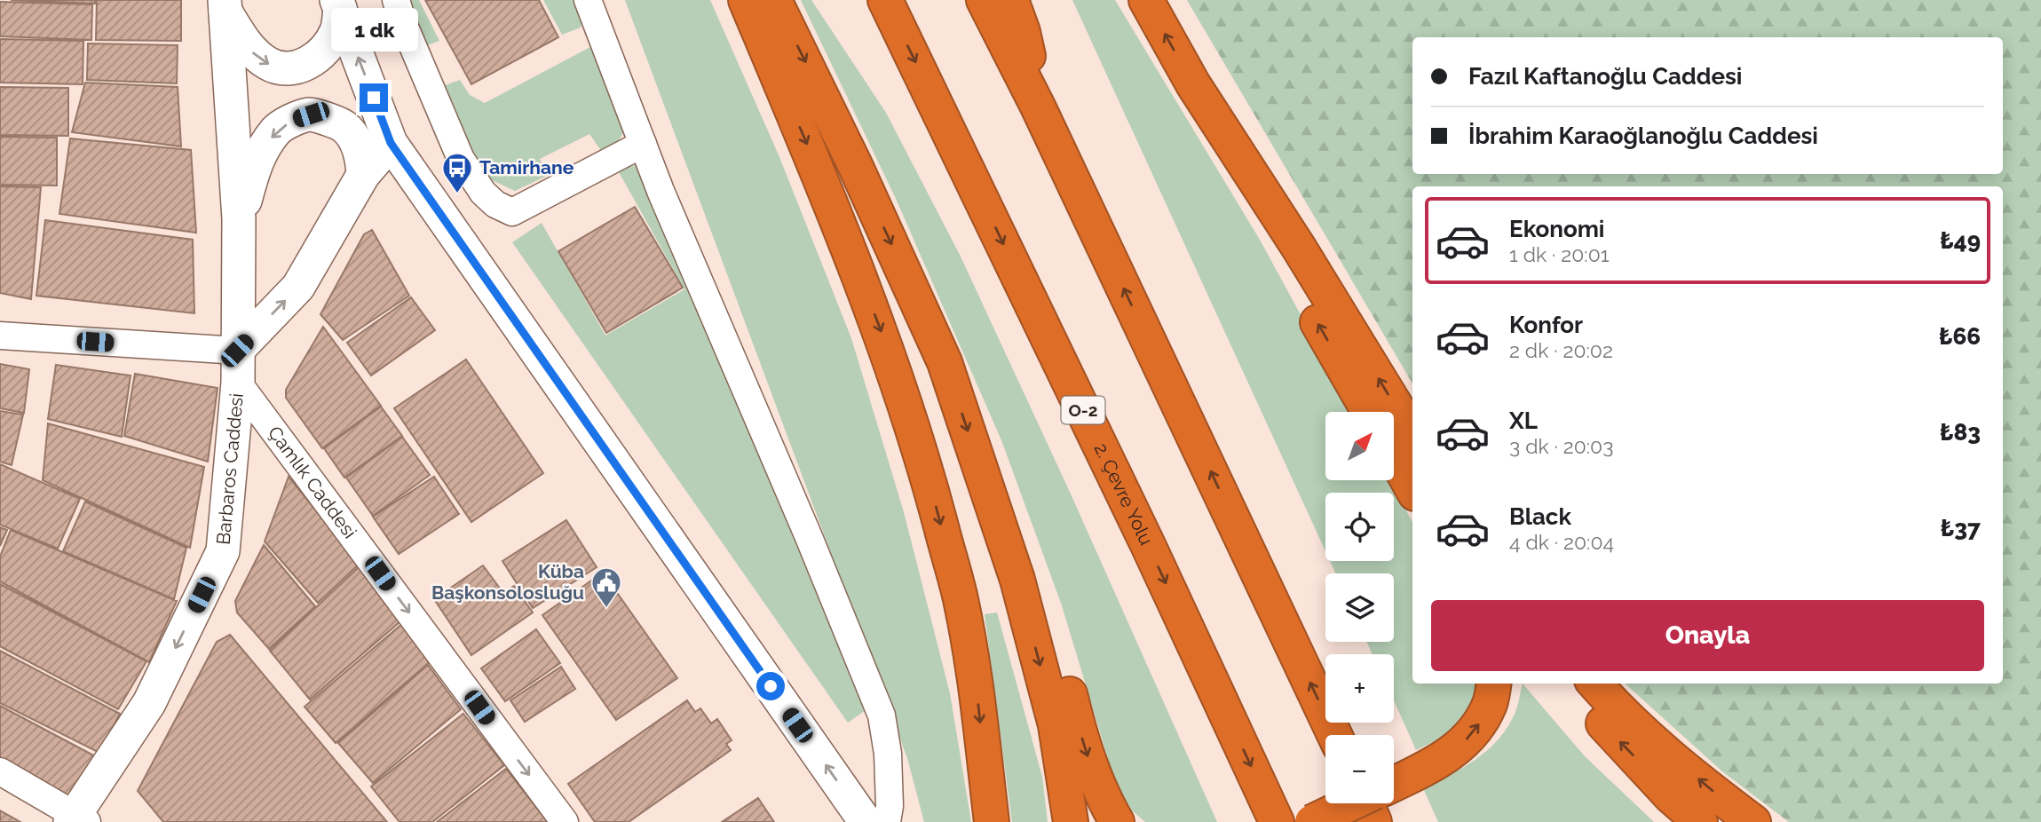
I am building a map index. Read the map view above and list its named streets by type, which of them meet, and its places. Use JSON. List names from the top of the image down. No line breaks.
{"streets":{"highway":["O-2","2. Çevre Yolu"],"street":["Barbaros Caddesi","Çamlık Caddesi"]},"crossings":[["Barbaros Caddesi","Çamlık Caddesi"]],"one_way":["Barbaros Caddesi","Çamlık Caddesi"],"places":{"bus stop":["Tamirhane"],"public building":["Küba Başkonsolosluğu"]},"north":"top right","page":{"bubble":"1 dk","banner":["Fazıl Kaftanoğlu Caddesi","İbrahim Karaoğlanoğlu Caddesi"],"list":[{"name":"Ekonomi","note":"1 dk · 20:01","value":"₺49"},{"name":"Konfor","note":"2 dk · 20:02","value":"₺66"},{"name":"XL","note":"3 dk · 20:03","value":"₺83"},{"name":"Black","note":"4 dk · 20:04","value":"₺37"}],"map_buttons":["+","−"],"buttons":"Onayla"}}
